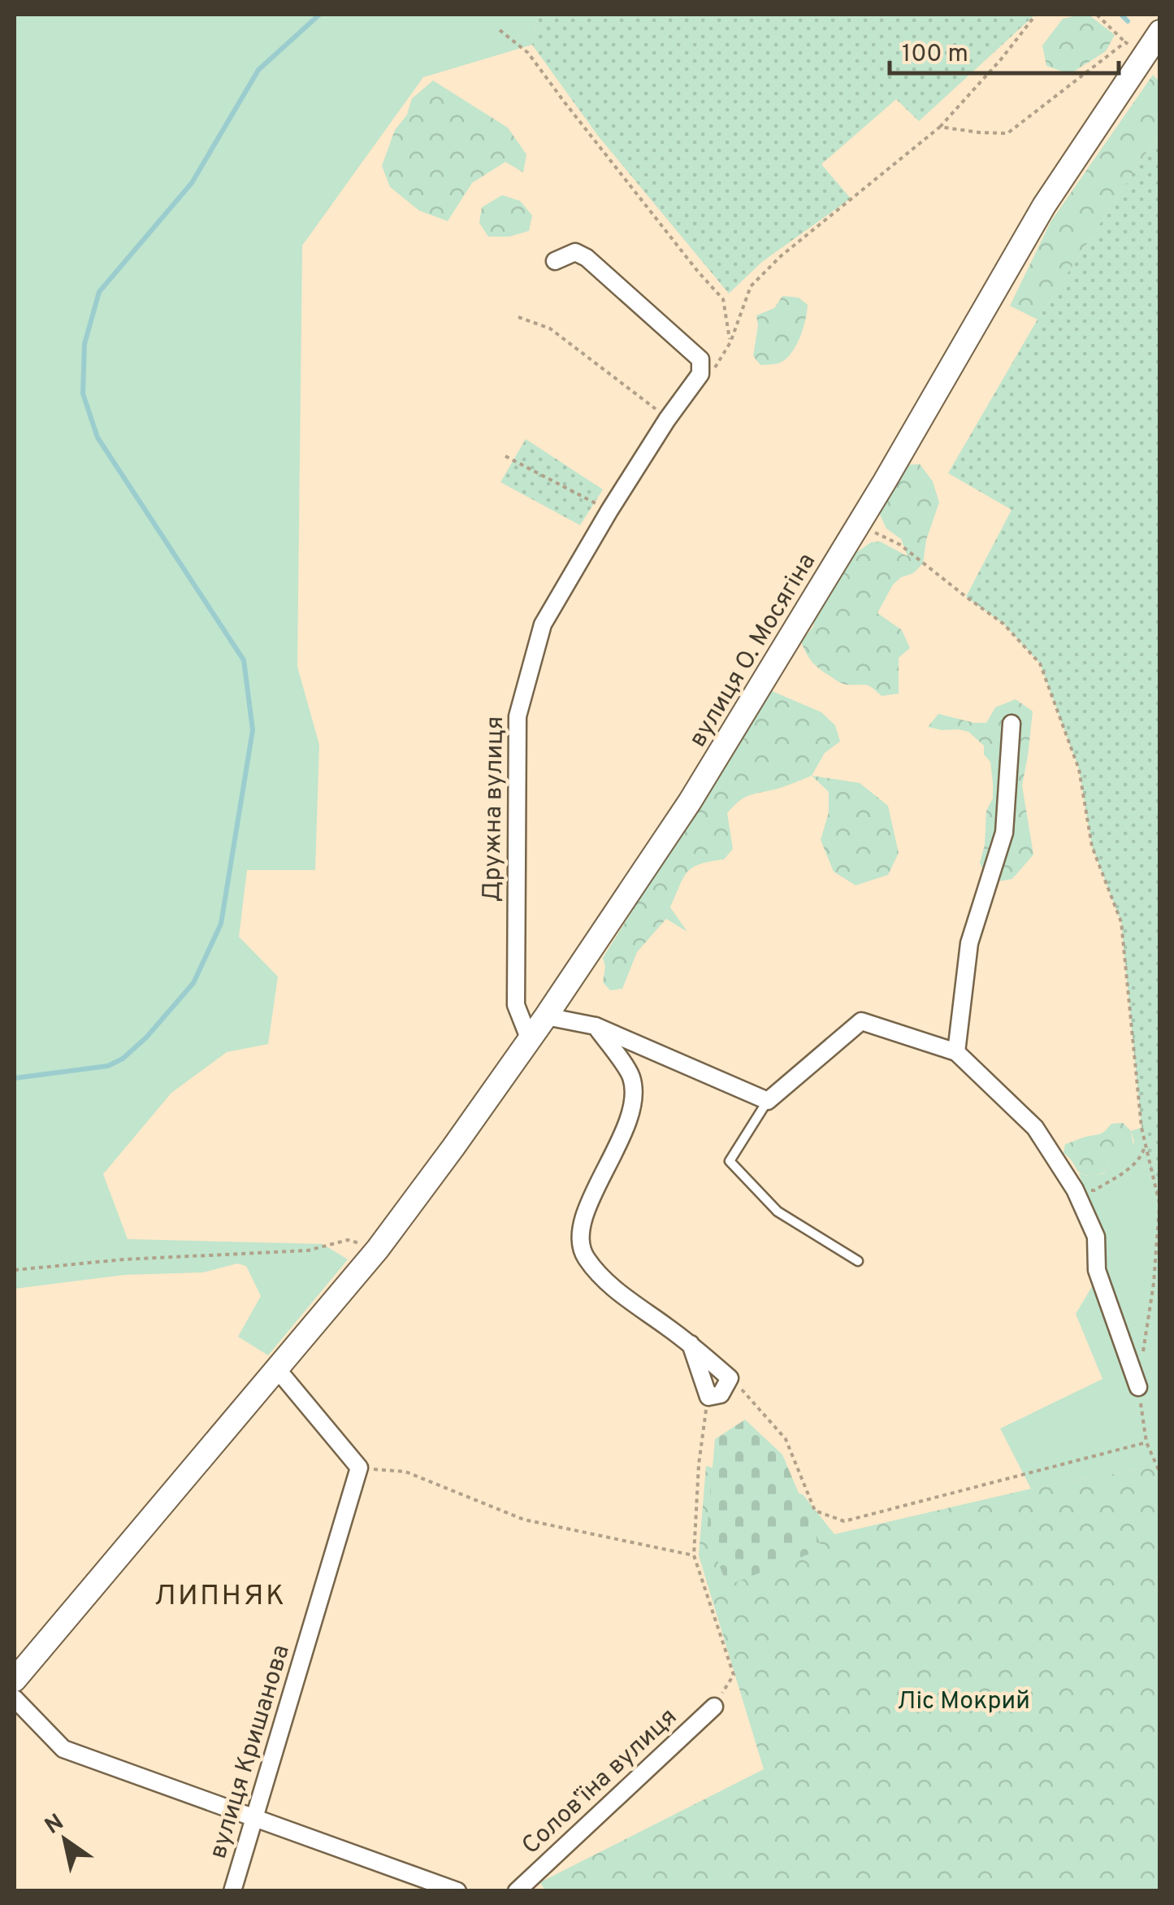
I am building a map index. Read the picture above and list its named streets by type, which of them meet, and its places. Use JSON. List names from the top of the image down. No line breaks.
{"streets":{"main road":["вулиця О. Мосягіна"],"street":["Дружна вулиця","вулиця Кришанова","Соловʼїна вулиця"]},"crossings":[["вулиця О. Мосягіна","Дружна вулиця"]],"districts":["ЛИПНЯК"],"parks":["Ліс Мокрий"],"scale_bar":"100 m","north":"top left"}
